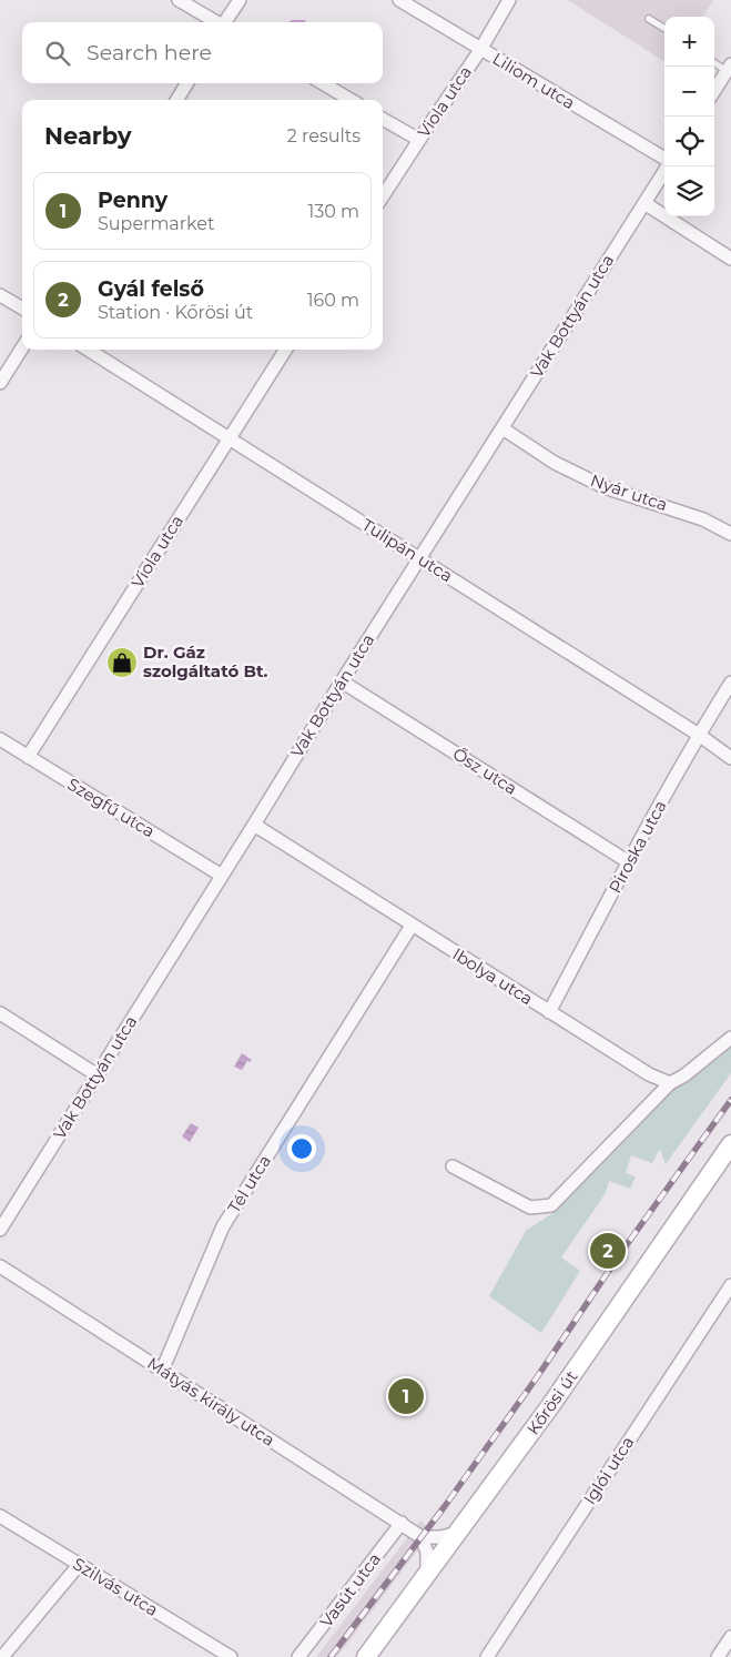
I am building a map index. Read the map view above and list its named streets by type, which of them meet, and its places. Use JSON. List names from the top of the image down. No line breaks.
{"streets":{"main road":["Kőrösi út"],"street":["Liliom utca","Viola utca","Vak Bottyán utca","Nyár utca","Tulipán utca","Ősz utca","Szegfű utca","Piroska utca","Ibolya utca","Tél utca","Mátyás király utca","Iglói utca","Szilvás utca","Vasút utca"]},"crossings":[["Liliom utca","Viola utca"],["Viola utca","Tulipán utca"],["Viola utca","Szegfű utca"],["Vak Bottyán utca","Nyár utca"],["Vak Bottyán utca","Tulipán utca"],["Vak Bottyán utca","Ősz utca"],["Vak Bottyán utca","Szegfű utca"],["Vak Bottyán utca","Ibolya utca"],["Tulipán utca","Piroska utca"],["Ősz utca","Piroska utca"],["Piroska utca","Ibolya utca"],["Ibolya utca","Tél utca"],["Tél utca","Mátyás király utca"],["Mátyás király utca","Vasút utca"]],"places":{"shop":["Dr. Gáz szolgáltató Bt."]},"page":{"map_buttons":["+","−"],"search":"Search here","heading":["Nearby","2 results"],"list":[{"mark":"1","name":"Penny","note":"Supermarket","value":"130 m"},{"mark":"2","name":"Gyál felső","note":"Station · Kőrösi út","value":"160 m"}],"pins":["2","1"]}}
